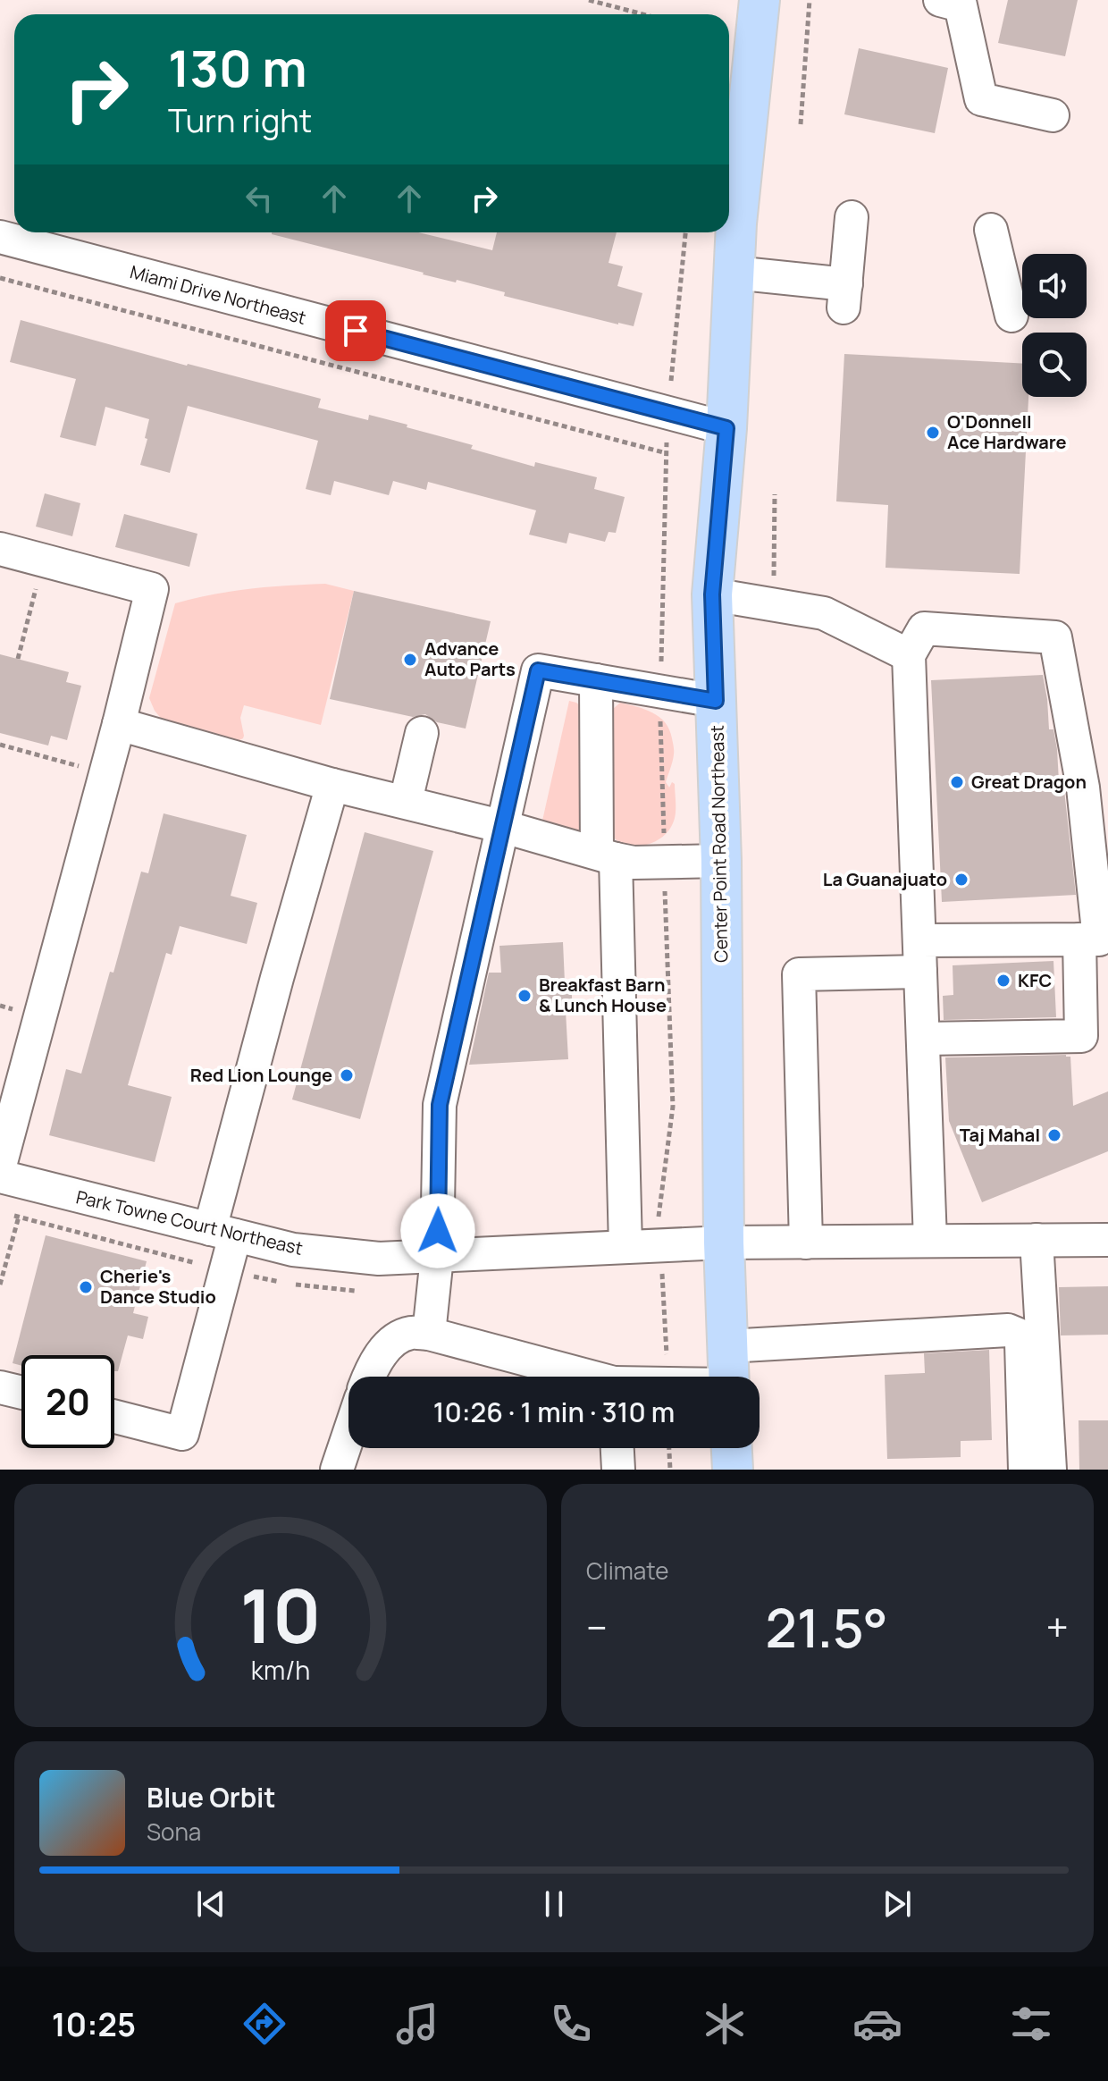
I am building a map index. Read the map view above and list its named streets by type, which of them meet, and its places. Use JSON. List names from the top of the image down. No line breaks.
{"streets":{"main road":["Center Point Road Northeast"],"street":["Miami Drive Northeast","Park Towne Court Northeast"]},"crossings":[["Miami Drive Northeast","Center Point Road Northeast"],["Center Point Road Northeast","Park Towne Court Northeast"]],"places":["O'Donnell Ace Hardware","Advance Auto Parts","Great Dragon","La Guanajuato","KFC","Breakfast Barn & Lunch House","Red Lion Lounge","Taj Mahal","Cherie's Dance Studio"],"page":{"turn":["130 m","Turn right"],"limit":"20","trip":"10:26 · 1 min · 310 m","tile":"Climate","heat":["−","21.5°","+"],"song":["Blue Orbit","Sona"],"tabs":"10:25","gauge":["10","km/h"]}}
